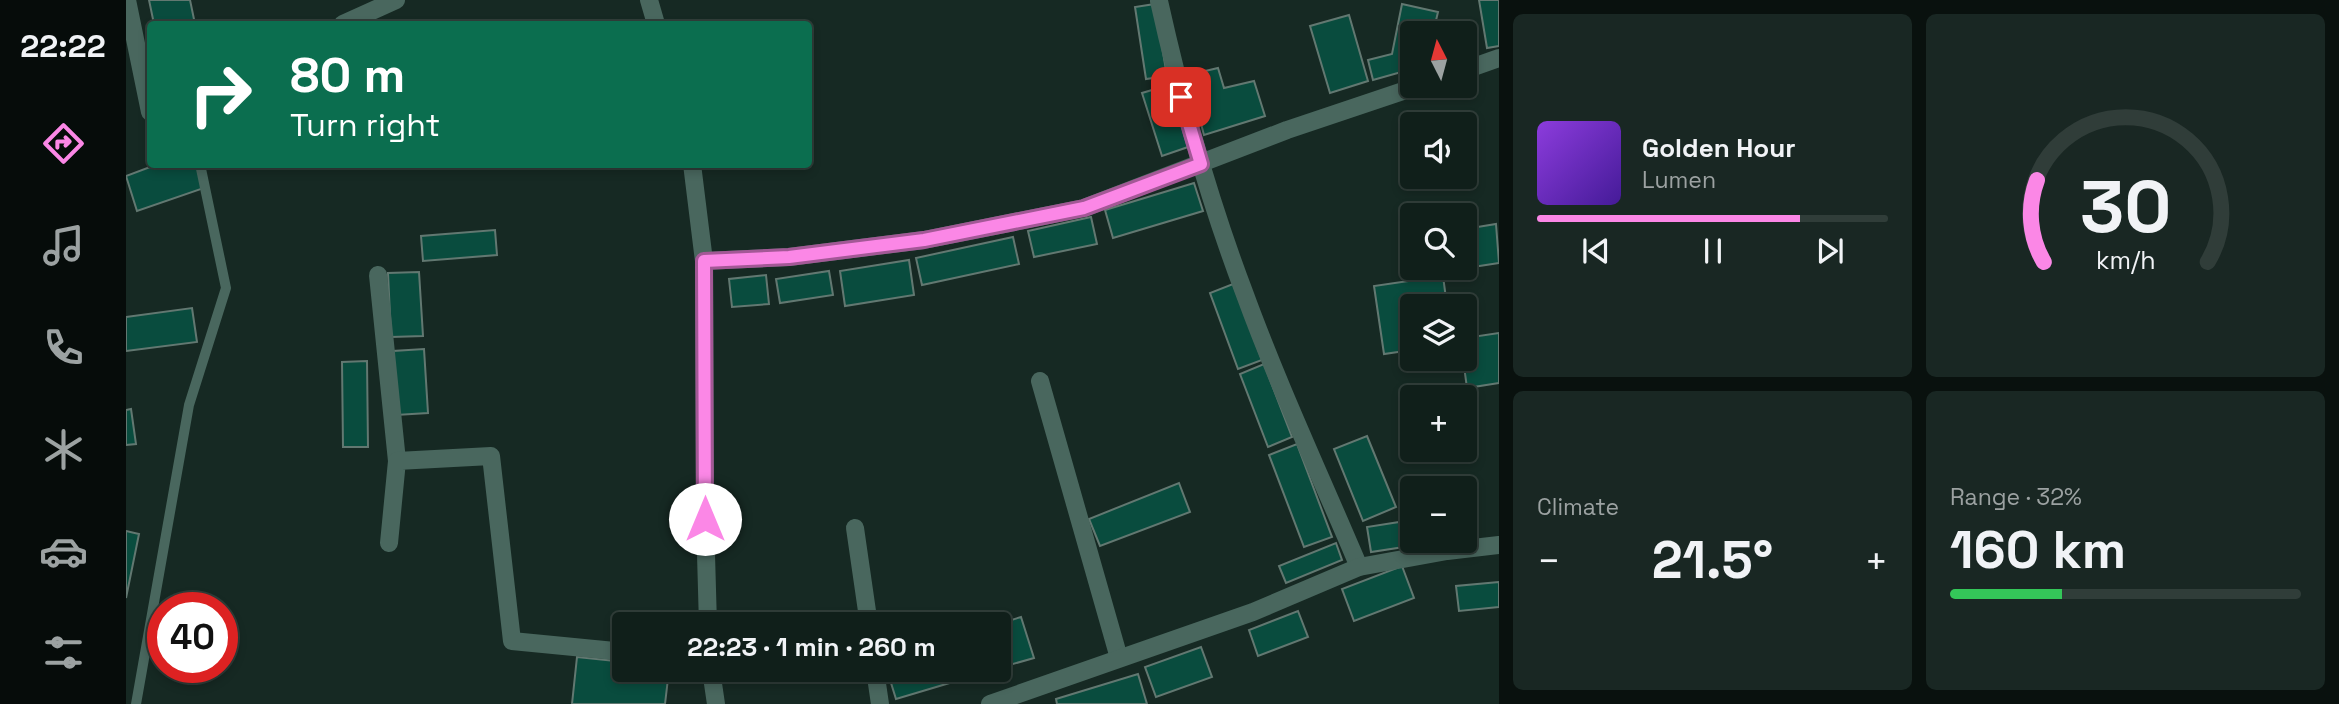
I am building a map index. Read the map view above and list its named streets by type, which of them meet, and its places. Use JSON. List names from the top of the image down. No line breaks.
{"north":"top","page":{"tabs":"22:22","map_buttons":["+","−"],"turn":["80 m","Turn right"],"song":["Golden Hour","Lumen"],"tile":["Climate",["Range · 32%","160 km"]],"heat":["−","21.5°","+"],"limit":"40","trip":"22:23 · 1 min · 260 m","gauge":["30","km/h"]}}
